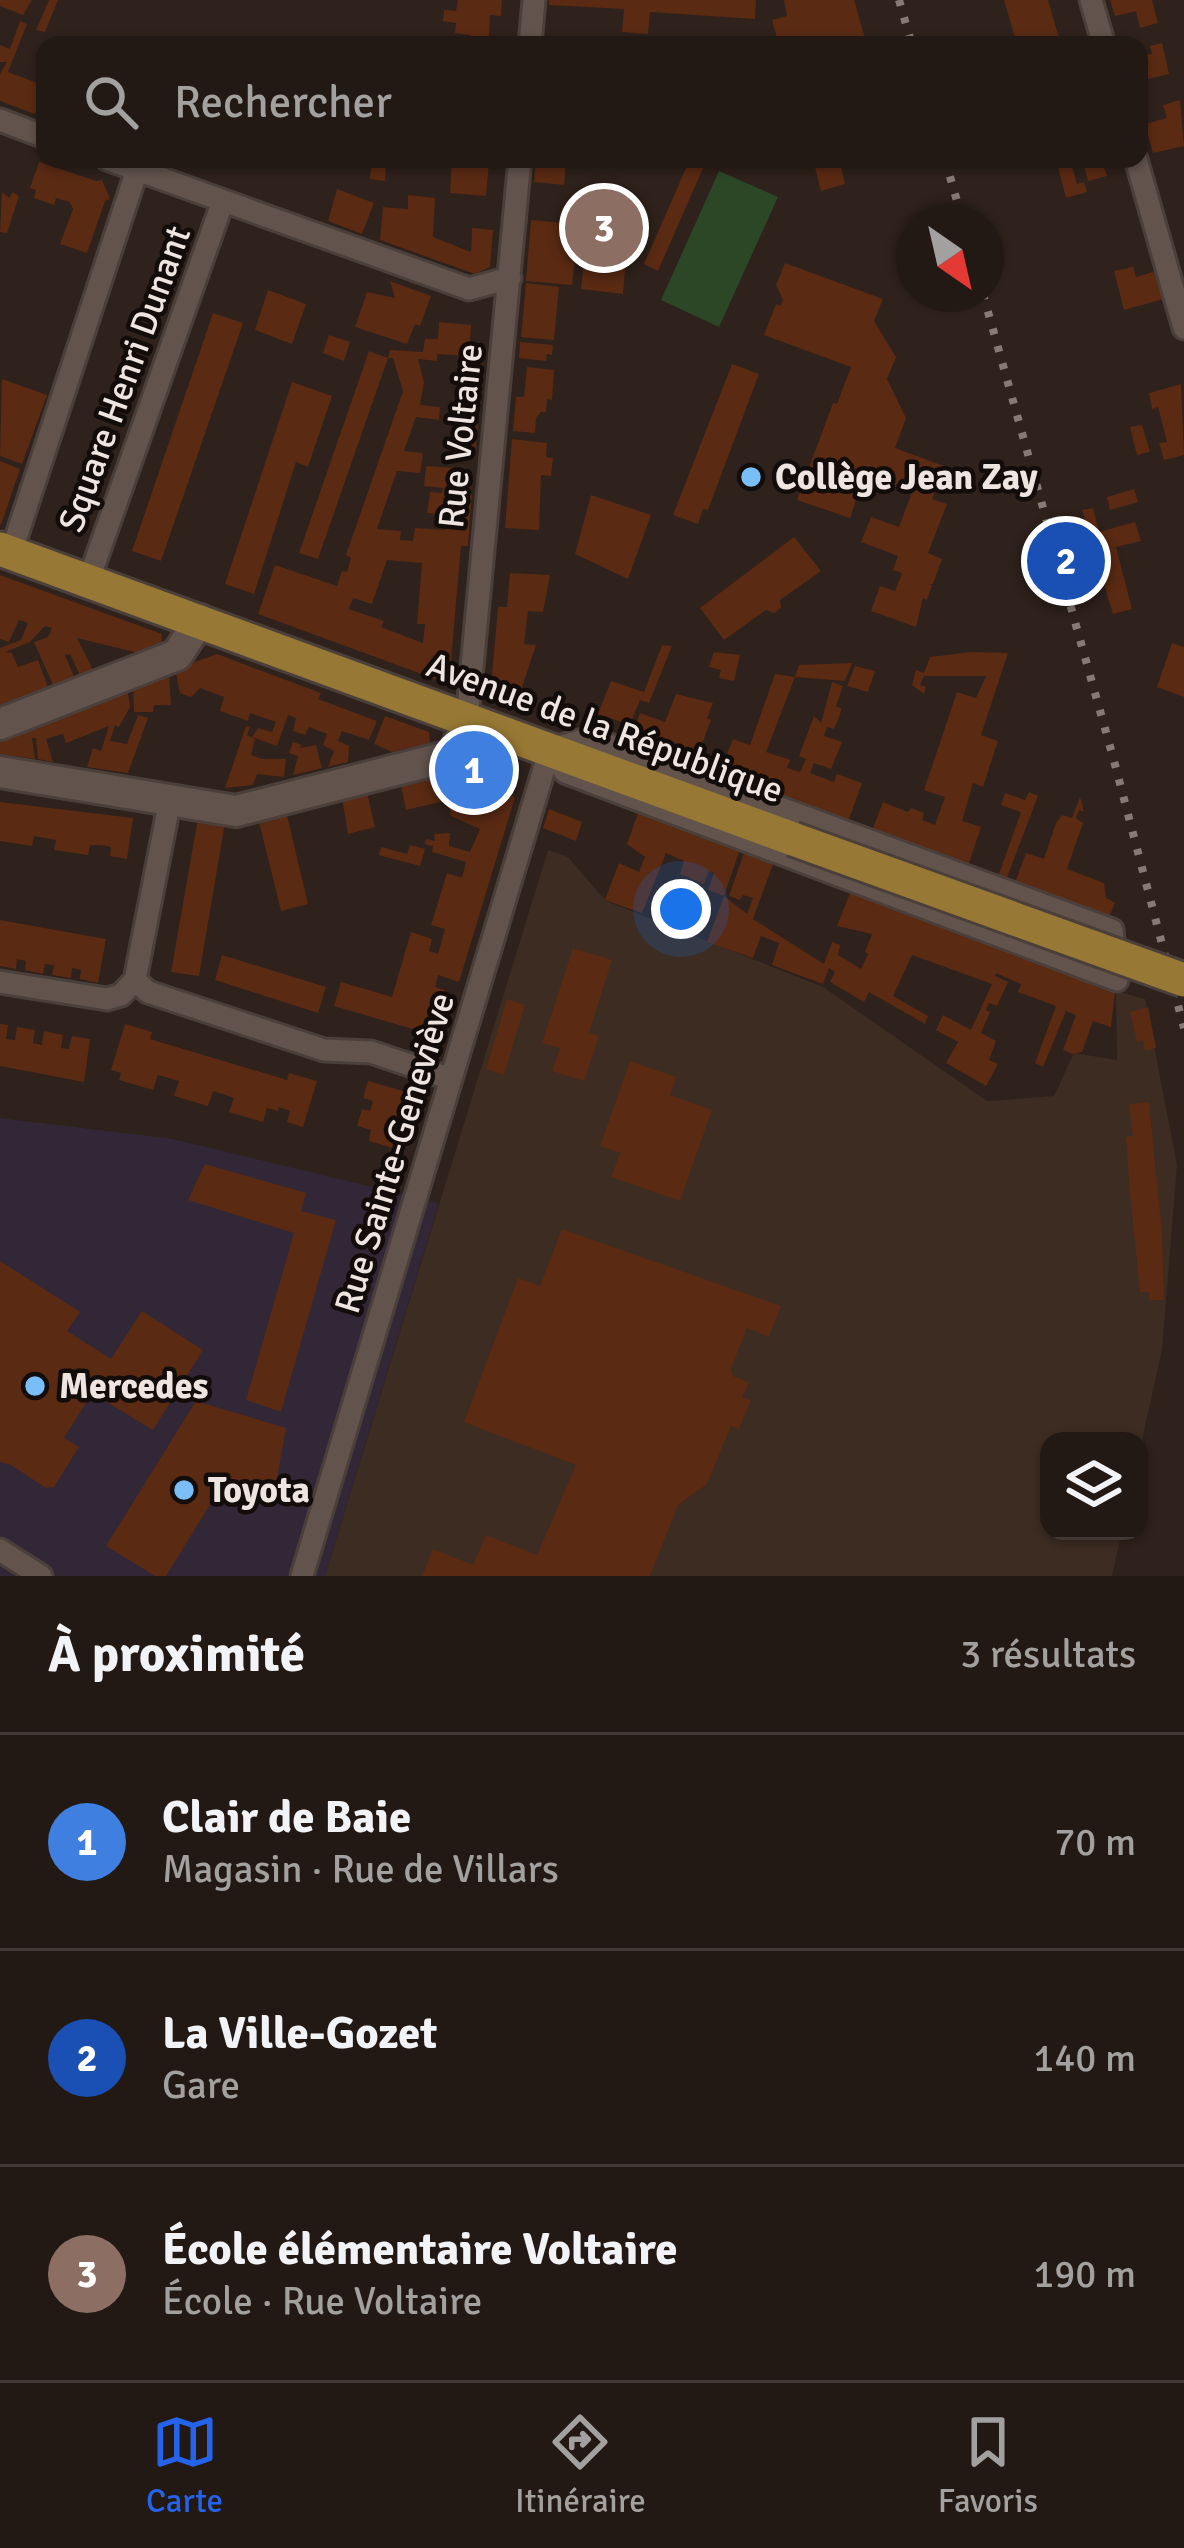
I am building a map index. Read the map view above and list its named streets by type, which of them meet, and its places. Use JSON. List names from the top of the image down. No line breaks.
{"streets":{"main road":["Avenue de la République"],"street":["Square Henri Dunant","Rue Voltaire","Rue Sainte-Geneviève"]},"crossings":[["Square Henri Dunant","Avenue de la République"],["Rue Voltaire","Avenue de la République"],["Avenue de la République","Rue Sainte-Geneviève"]],"places":["Collège Jean Zay","Mercedes","Toyota"],"north":"bottom right","page":{"search":"Rechercher","pins":["3","2","1"],"heading":["À proximité","3 résultats"],"list":[{"mark":"1","name":"Clair de Baie","note":"Magasin · Rue de Villars","value":"70 m"},{"mark":"2","name":"La Ville-Gozet","note":"Gare","value":"140 m"},{"mark":"3","name":"École élémentaire Voltaire","note":"École · Rue Voltaire","value":"190 m"}],"nav":["Carte","Itinéraire","Favoris"]}}
